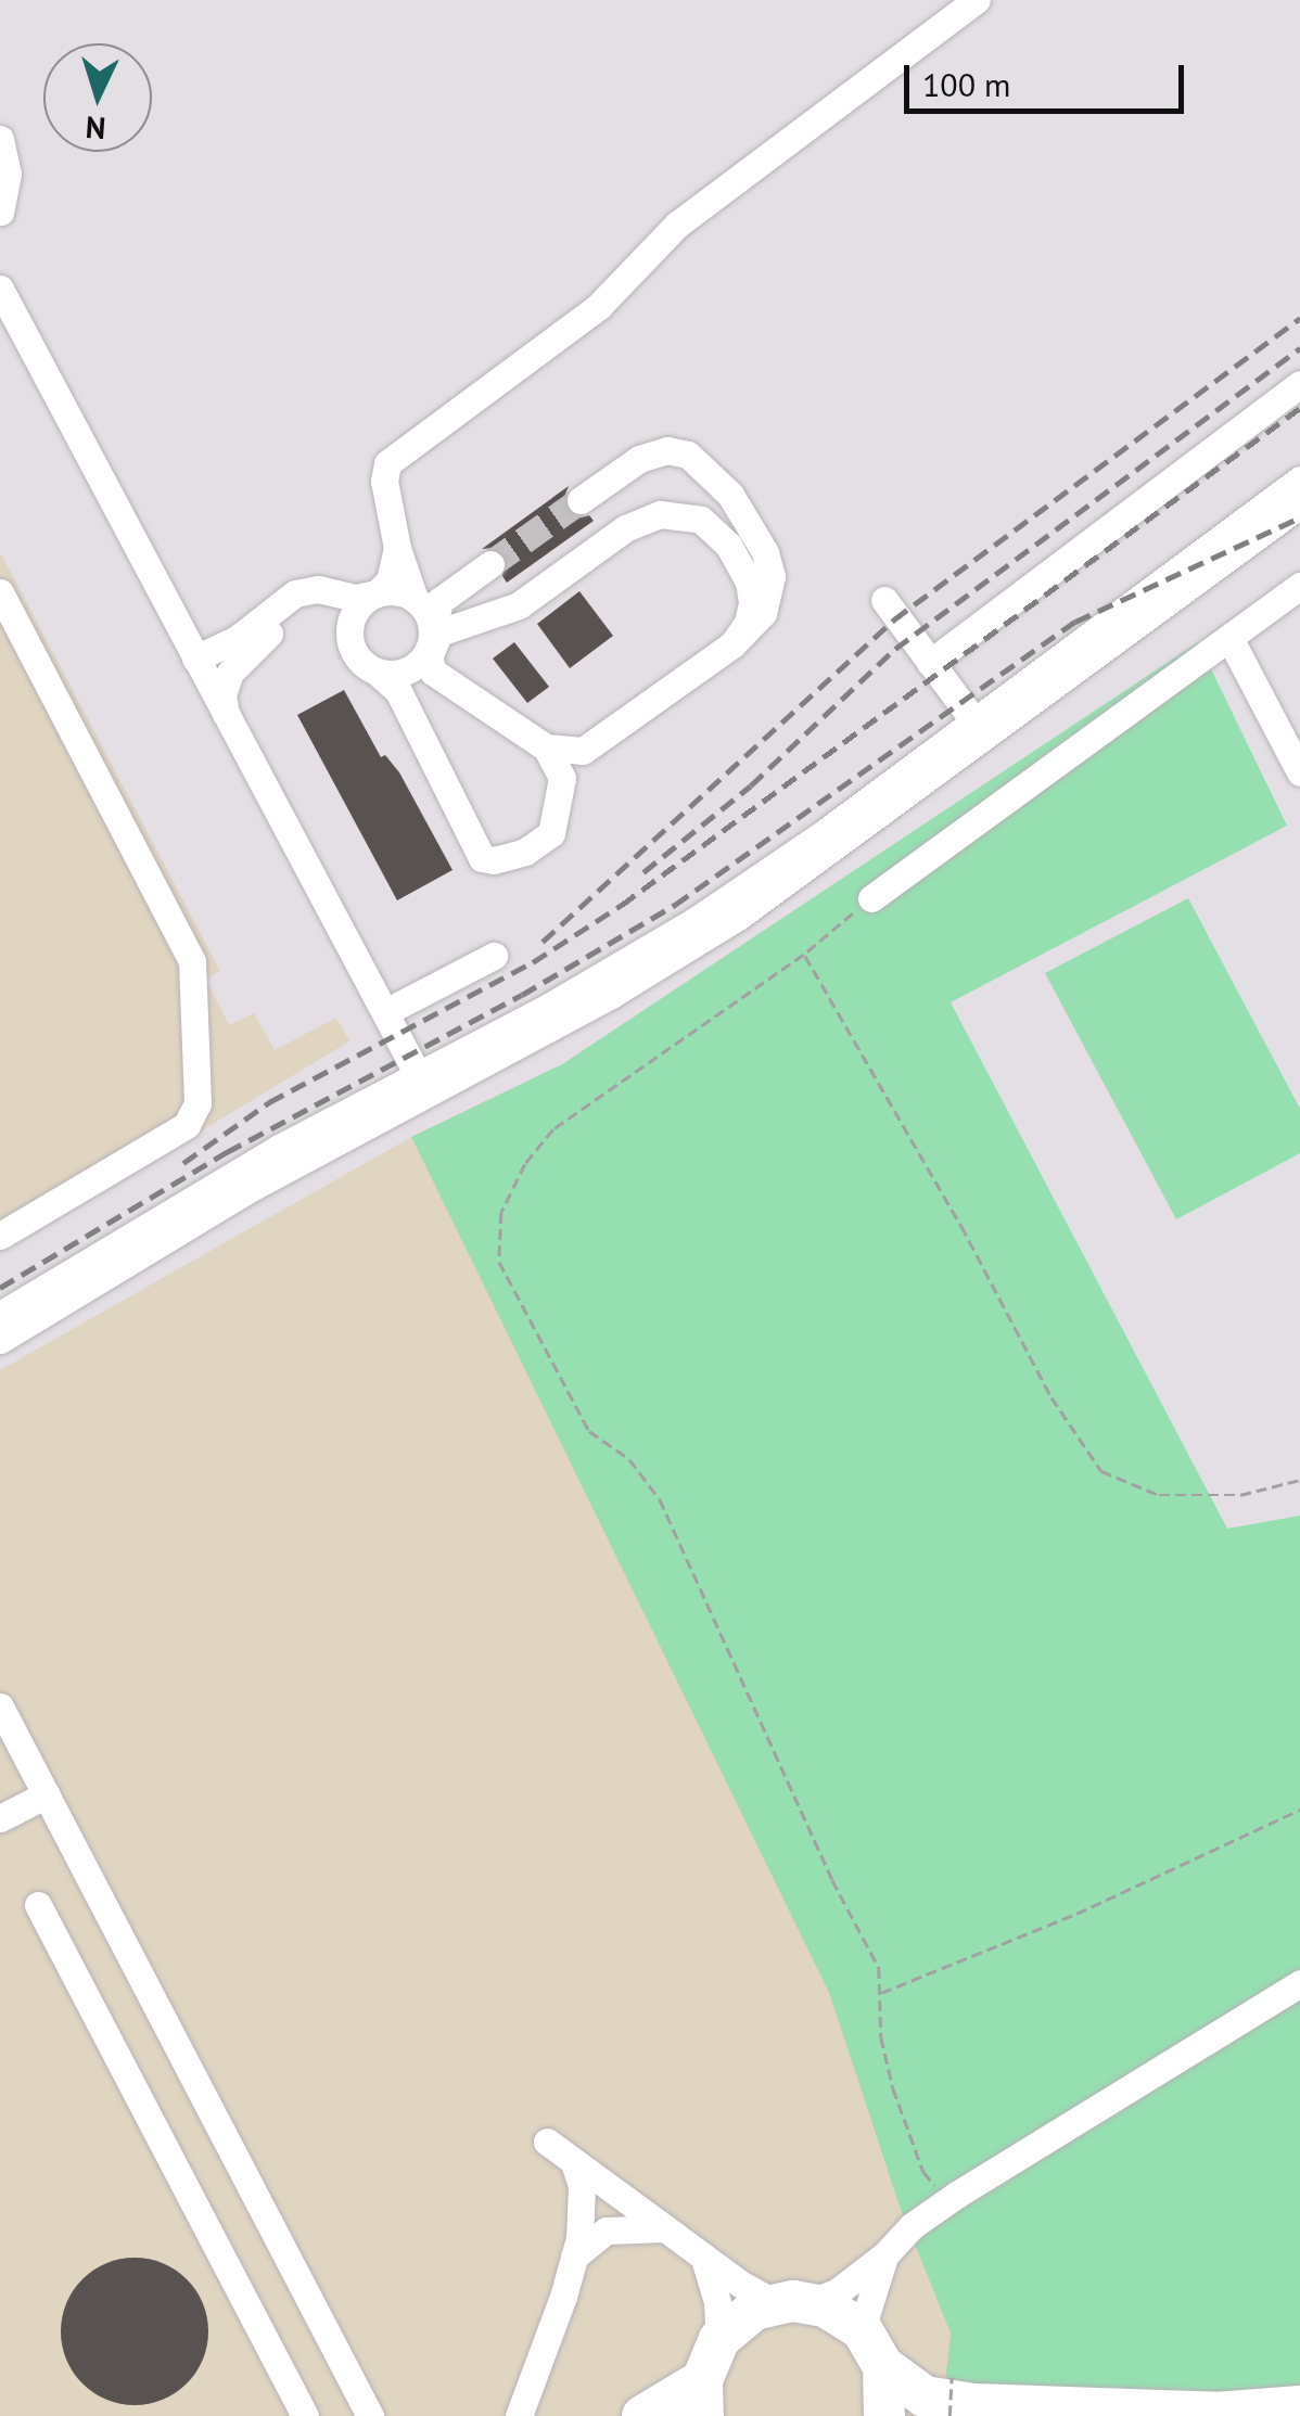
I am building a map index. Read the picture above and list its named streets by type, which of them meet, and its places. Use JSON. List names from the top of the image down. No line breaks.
{"scale_bar":"100 m","north":"bottom"}
